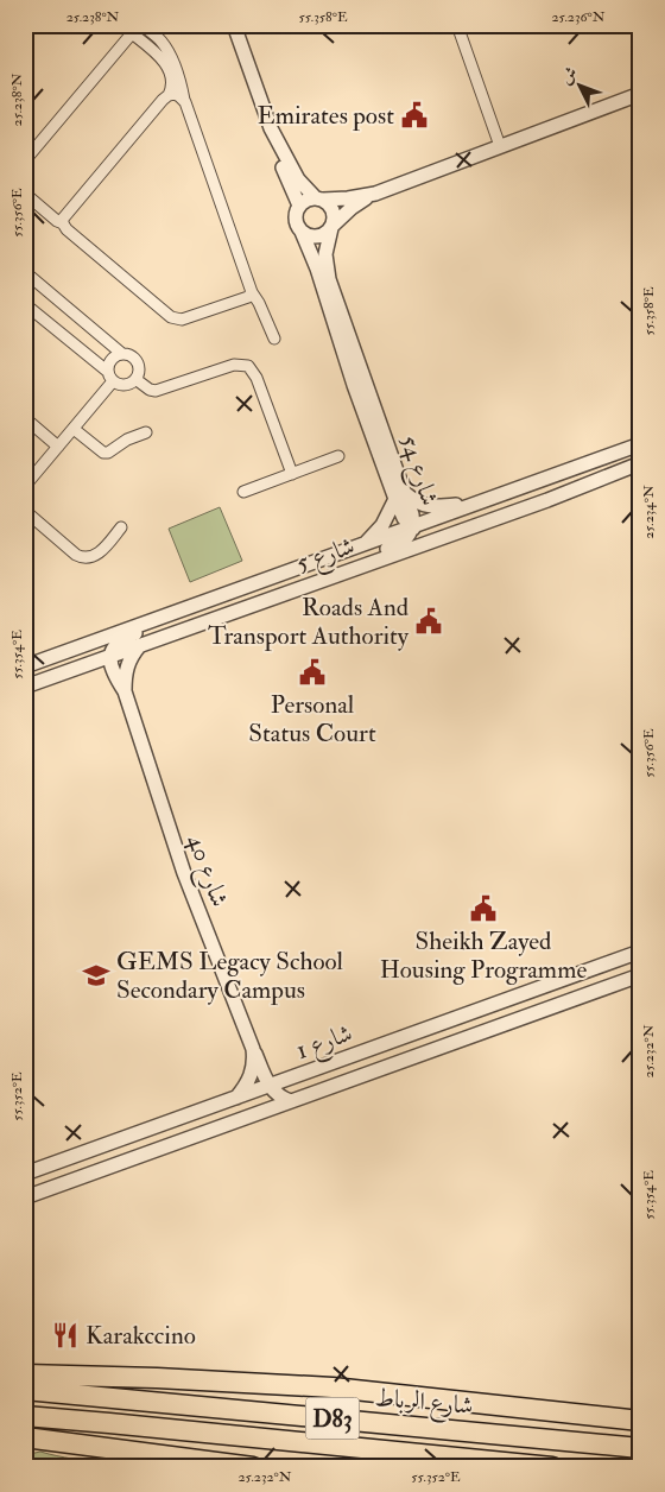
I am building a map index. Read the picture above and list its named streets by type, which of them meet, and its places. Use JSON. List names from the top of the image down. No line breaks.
{"streets":{"highway":["شارع الرباط","D83"],"street":["شارع 54","شارع 5","شارع 40","شارع 1"]},"crossings":[["شارع 54","شارع 5"],["شارع 5","شارع 40"],["شارع 40","شارع 1"]],"places":{"public building":["Emirates post","Roads And Transport Authority","Personal Status Court","Sheikh Zayed Housing Programme"],"school or university":["GEMS Legacy School Secondary Campus"],"restaurant":["Karakccino"]},"north":"top left","coordinates":["25.238°N","55.358°E","25.236°N","55.356°E","25.234°N","55.354°E","25.232°N","55.352°E"]}
